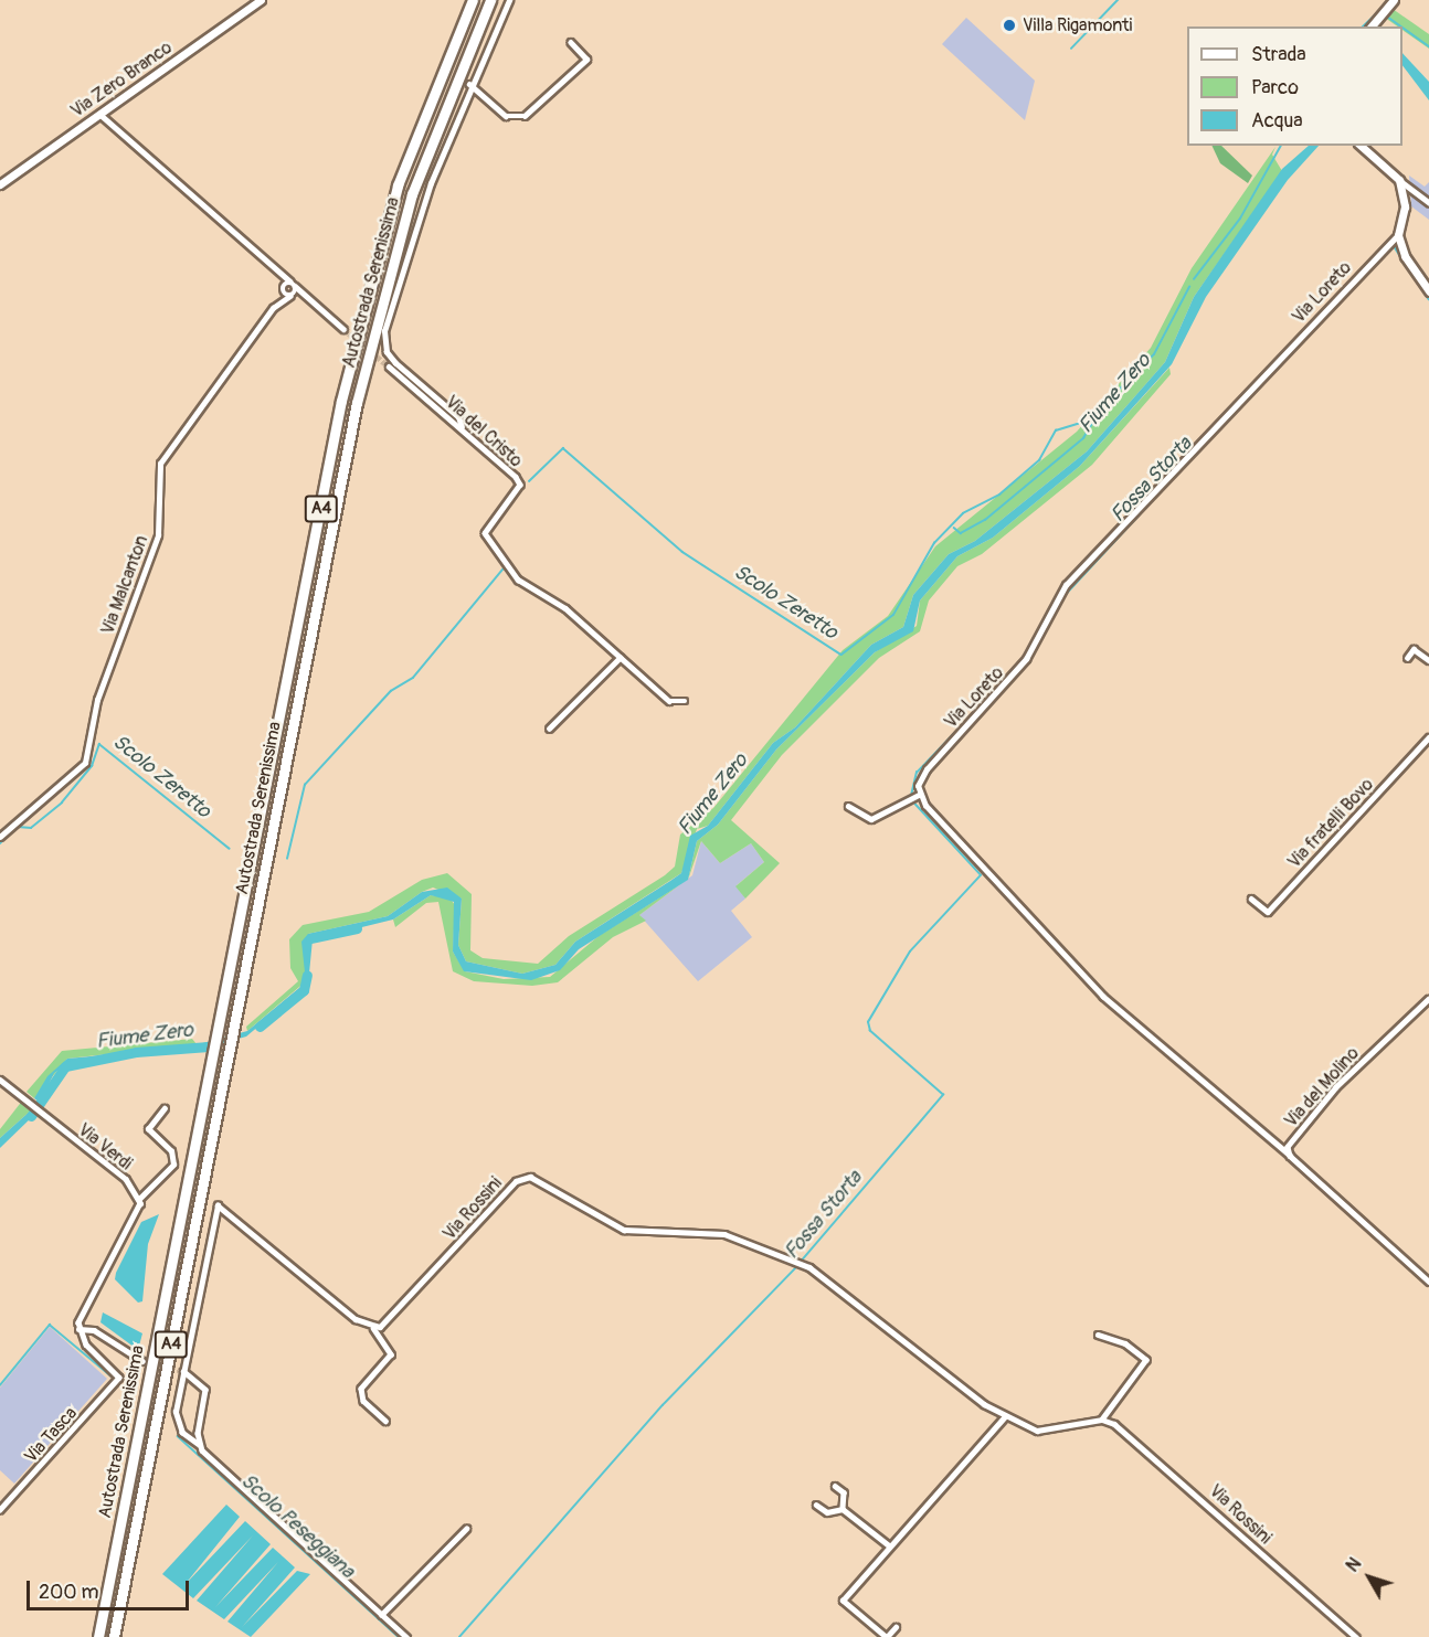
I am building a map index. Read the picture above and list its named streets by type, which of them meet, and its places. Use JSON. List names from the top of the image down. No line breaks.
{"streets":{"highway":["Autostrada Serenissima","A4"],"main road":["Via Zero Branco"],"street":["Via Loreto","Via del Cristo","Via Malcanton","Via fratelli Bovo","Via del Molino","Via Verdi","Via Rossini","Via Tasca"]},"water":["Fiume Zero","Fossa Storta","Scolo Zeretto","Scolo Peseggiana"],"places":["Villa Rigamonti"],"legend":["Strada","Parco","Acqua"],"scale_bar":"200 m","north":"top left"}
